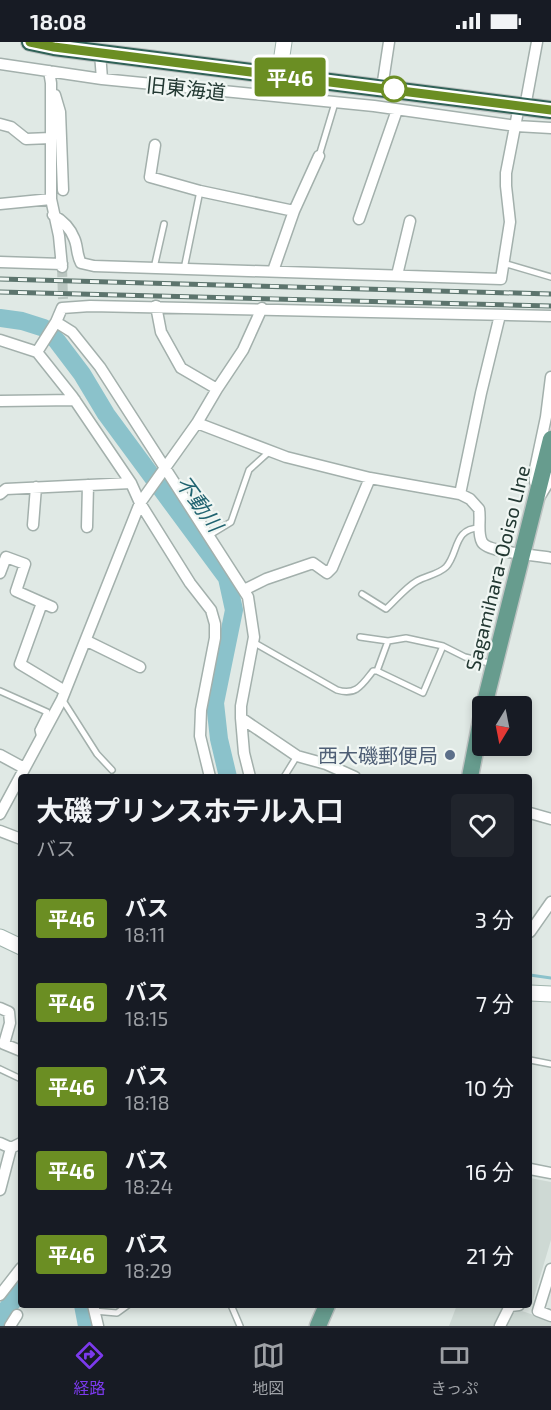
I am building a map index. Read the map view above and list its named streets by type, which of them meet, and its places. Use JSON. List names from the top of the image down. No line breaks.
{"streets":{"main road":["Sagamihara-Ooiso LIne"],"street":["旧東海道"]},"water":["不動川"],"places":["西大磯郵便局"],"lines":["bus line 平46"],"north":"bottom","page":{"status":"18:08","on_map":"平46","heading":["大磯プリンスホテル入口","バス"],"list":[{"mark":"平46","name":"バス","note":"18:11","value":"3 分"},{"mark":"平46","name":"バス","note":"18:15","value":"7 分"},{"mark":"平46","name":"バス","note":"18:18","value":"10 分"},{"mark":"平46","name":"バス","note":"18:24","value":"16 分"},{"mark":"平46","name":"バス","note":"18:29","value":"21 分"}],"tabs":["経路","地図","きっぷ"]}}
